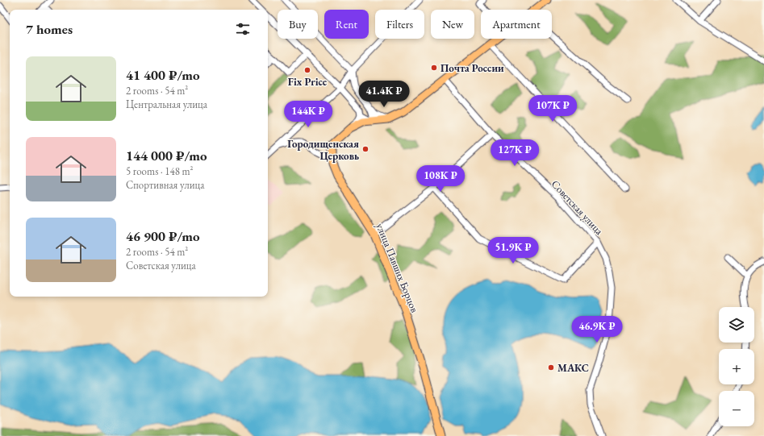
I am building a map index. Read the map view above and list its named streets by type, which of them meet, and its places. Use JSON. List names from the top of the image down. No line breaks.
{"streets":{"main road":["улица Павших Борцов"],"street":["Советская улица"]},"crossings":[["Советская улица","улица Павших Борцов"]],"places":["Почта России","Fix Price","Городищенская Церковь","МАКС"],"page":{"chip":["Buy","Rent","Filters","New","Apartment"],"heading":"7 homes","list":[{"name":"41 400 ₽/mo","note":"2 rooms · 54 m² · Центральная улица"},{"name":"144 000 ₽/mo","note":"5 rooms · 148 m² · Спортивная улица"},{"name":"46 900 ₽/mo","note":"2 rooms · 54 m² · Советская улица"}],"price":["41.4K ₽","107K ₽","144K ₽","127K ₽","108K ₽","51.9K ₽","46.9K ₽"],"map_buttons":["+","−"]}}
